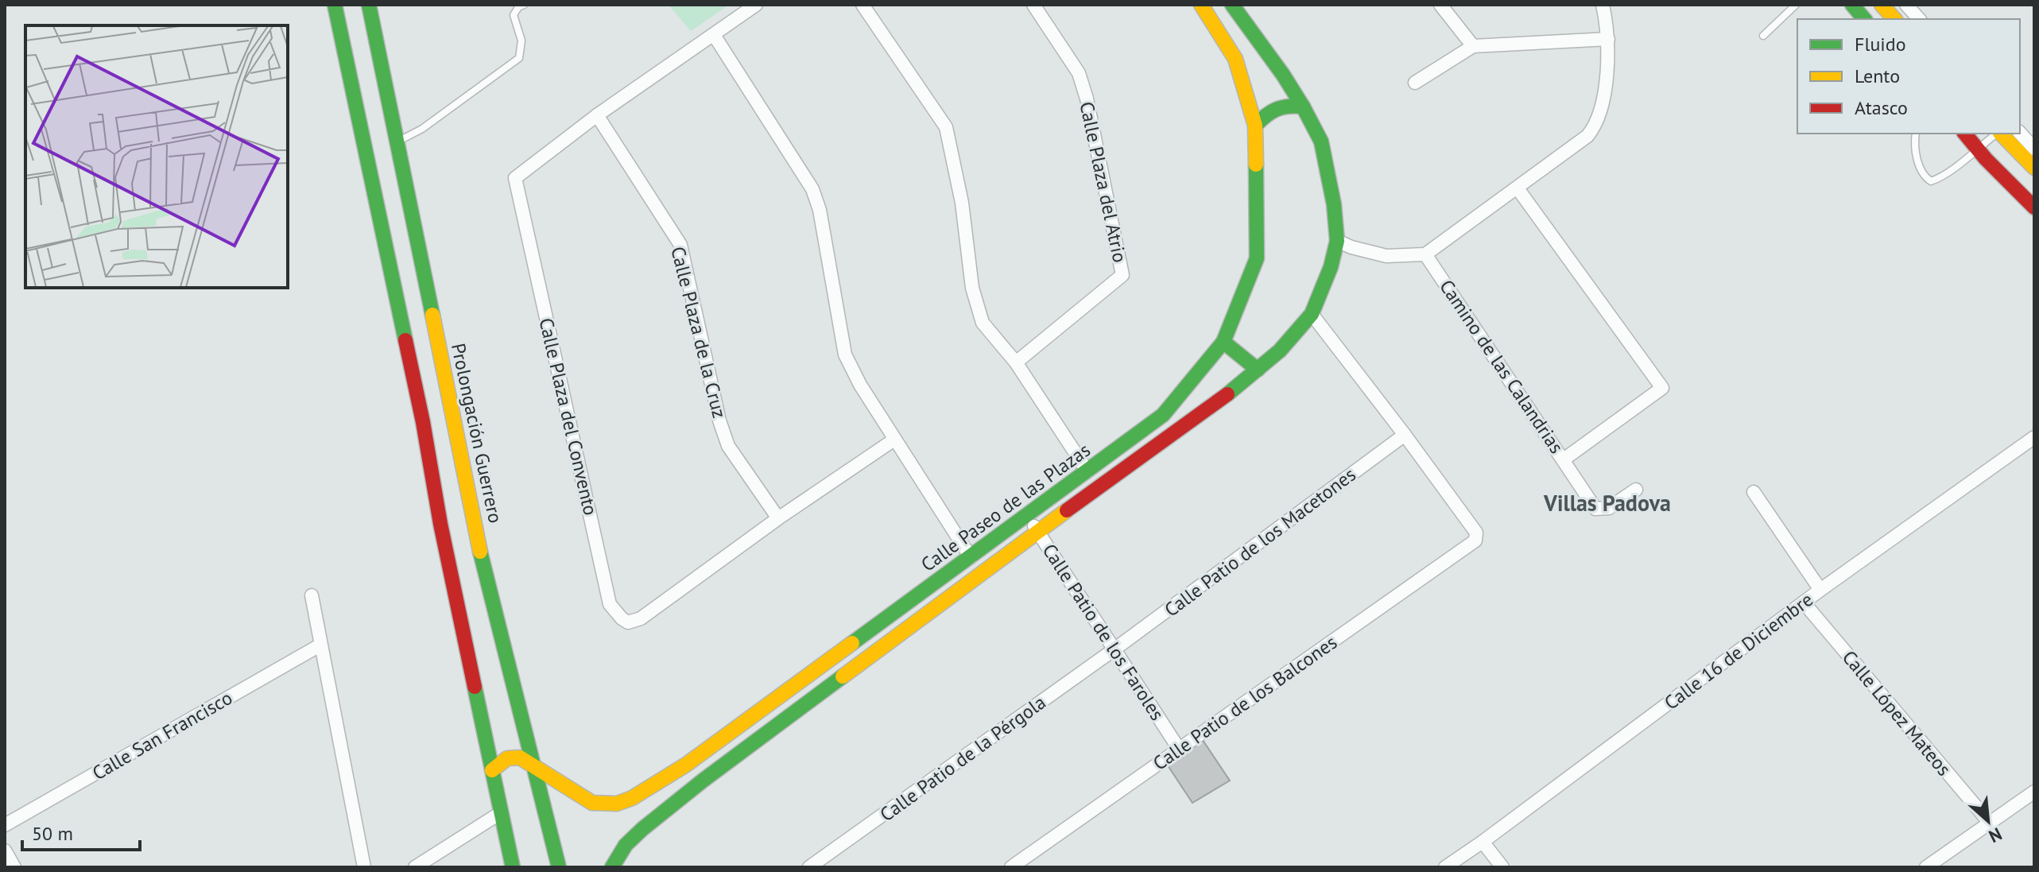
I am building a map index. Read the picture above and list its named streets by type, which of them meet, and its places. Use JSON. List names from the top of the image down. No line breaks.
{"streets":{"street":["Calle Plaza del Atrio","Calle Plaza de la Cruz","Camino de las Calandrias","Calle Plaza del Convento","Prolongación Guerrero","Calle Paseo de las Plazas","Calle Patio de los Macetones","Calle Patio de los Faroles","Calle 16 de Diciembre","Calle Patio de los Balcones","Calle López Mateos","Calle San Francisco","Calle Patio de la Pérgola"]},"crossings":[["Calle Plaza de la Cruz","Calle Plaza del Convento"],["Prolongación Guerrero","Calle Paseo de las Plazas"],["Calle Paseo de las Plazas","Calle Patio de los Faroles"],["Calle Patio de los Macetones","Calle Patio de los Faroles"],["Calle Patio de los Macetones","Calle Patio de los Balcones"],["Calle Patio de los Macetones","Calle Patio de la Pérgola"],["Calle Patio de los Faroles","Calle Patio de los Balcones"],["Calle Patio de los Faroles","Calle Patio de la Pérgola"],["Calle 16 de Diciembre","Calle López Mateos"]],"districts":["Villas Padova"],"legend":["Fluido","Lento","Atasco"],"scale_bar":"50 m","north":"bottom right"}
